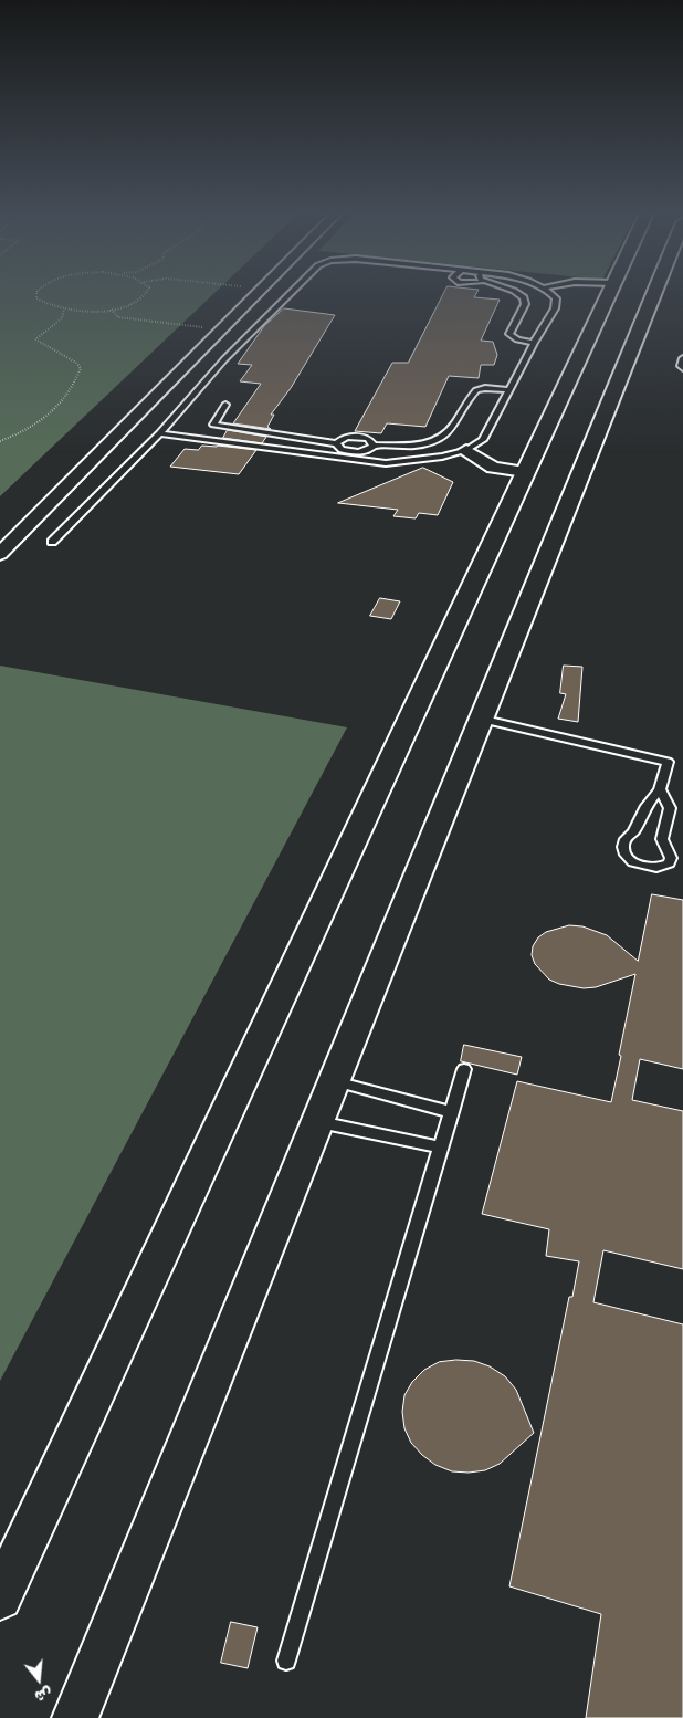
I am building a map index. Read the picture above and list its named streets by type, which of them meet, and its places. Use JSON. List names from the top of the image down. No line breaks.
{"north":"bottom"}
